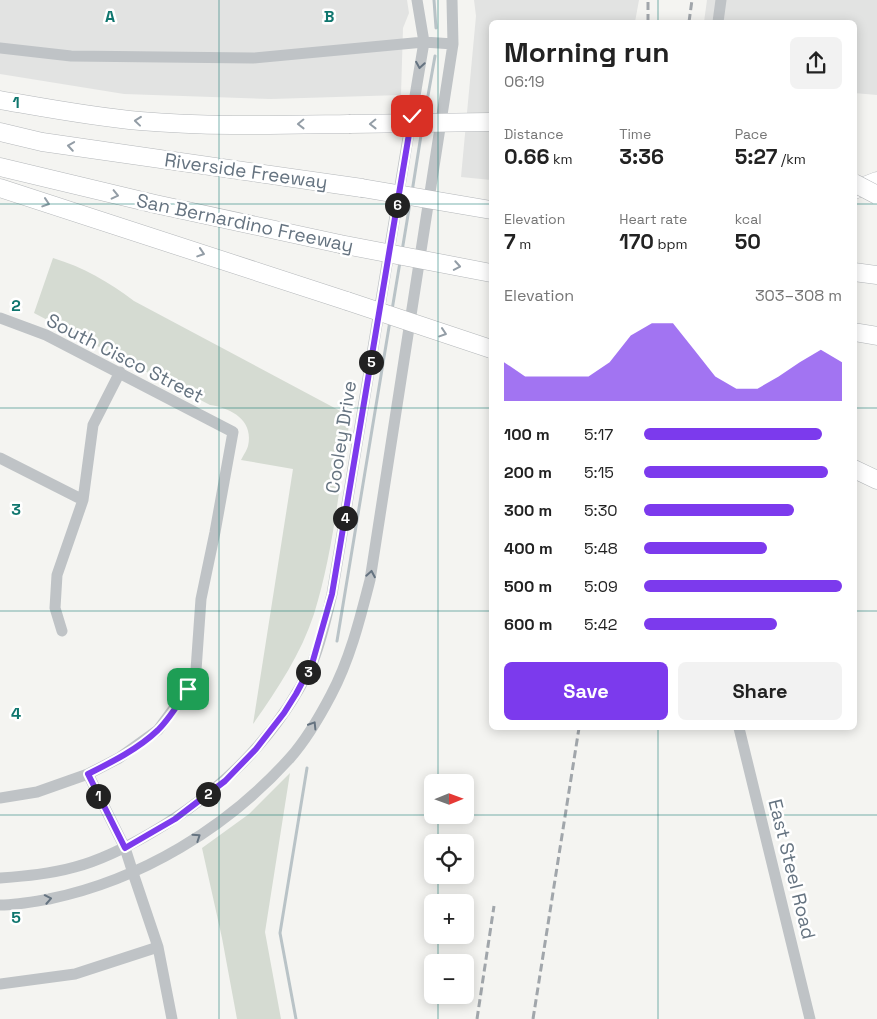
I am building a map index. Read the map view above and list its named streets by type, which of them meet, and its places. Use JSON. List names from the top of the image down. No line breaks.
{"streets":{"highway":["Riverside Freeway","San Bernardino Freeway"],"street":["South Cisco Street","Cooley Drive","East Steel Road"]},"north":"right","page":{"heading":["Morning run","06:19"],"stats":[["Distance","0.66 km"],["Time","3:36"],["Pace","5:27 /km"],["Elevation","7 m"],["Heart rate","170 bpm"],["kcal","50"]],"pins":["6","5","4","3","2","1"],"chart":["Elevation","303–308 m"],"list":[{"name":"100 m","note":"5:17"},{"name":"200 m","note":"5:15"},{"name":"300 m","note":"5:30"},{"name":"400 m","note":"5:48"},{"name":"500 m","note":"5:09"},{"name":"600 m","note":"5:42"}],"buttons":["Save","Share"],"map_buttons":["+","−"]},"grid":{"columns":["A","B"],"rows":["1","2","3","4","5"]}}
